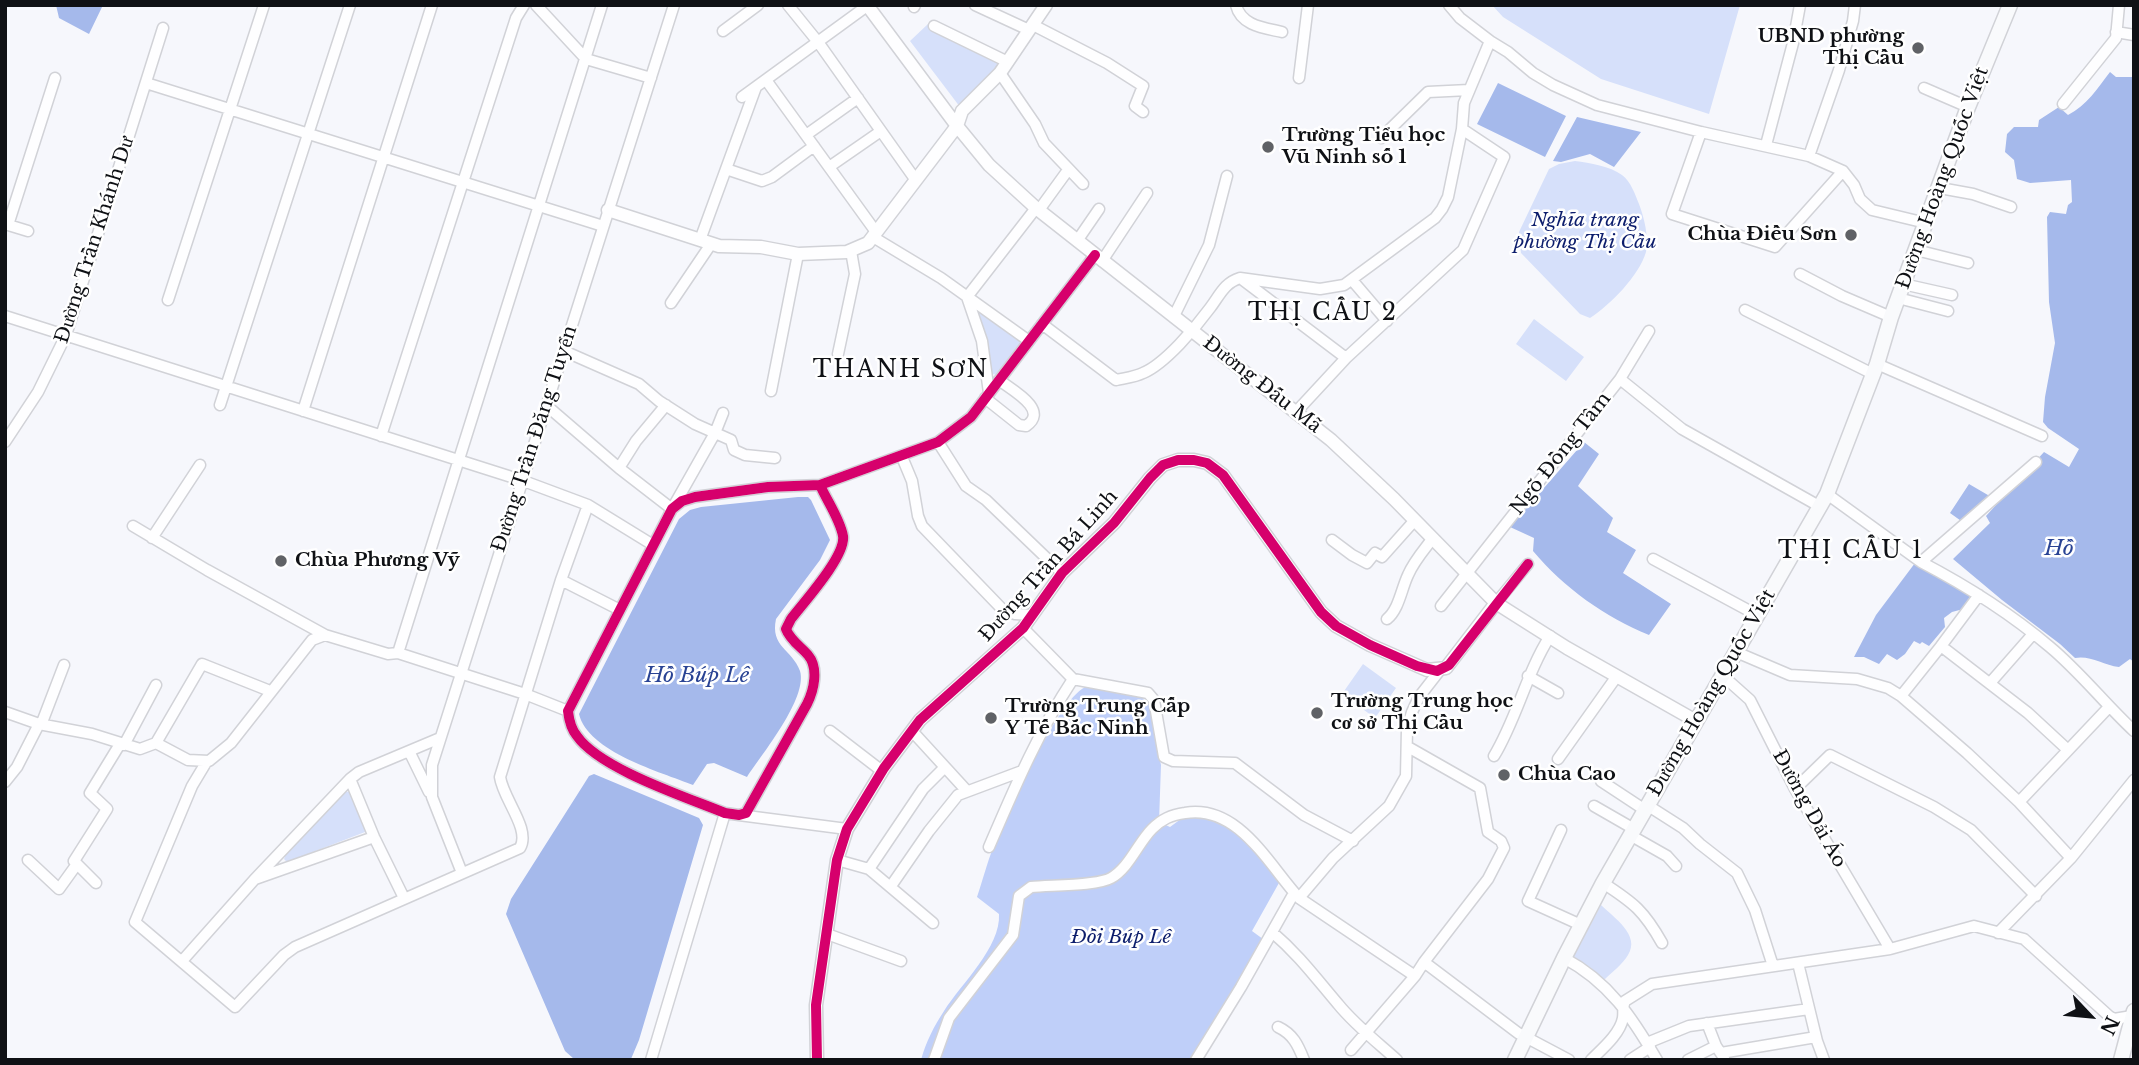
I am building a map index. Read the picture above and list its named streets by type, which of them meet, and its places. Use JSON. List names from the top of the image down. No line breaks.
{"streets":{"main road":["Đường Hoàng Quốc Việt"],"street":["Đường Trần Khánh Dư","Đường Đấu Mã","Đường Trần Đăng Tuyển","Ngõ Đồng Tâm","Đường Trần Bá Linh","Đường Dải Áo"]},"crossings":[["Đường Hoàng Quốc Việt","Đường Đấu Mã"],["Đường Hoàng Quốc Việt","Đường Dải Áo"],["Đường Đấu Mã","Ngõ Đồng Tâm"]],"districts":["THỊ CẦU 2","THANH SƠN","THỊ CẦU 1"],"water":["Hồ","Hồ Búp Lê"],"parks":["Nghĩa trang phường Thị Cầu","Đồi Búp Lê"],"places":["UBND phường Thị Cầu","Trường Tiểu học Vũ Ninh số 1","Chùa Điều Sơn","Chùa Phương Vỹ","Trường Trung học cơ sở Thị Cầu","Trường Trung Cấp Y Tế Bắc Ninh","Chùa Cao"],"north":"bottom right"}
